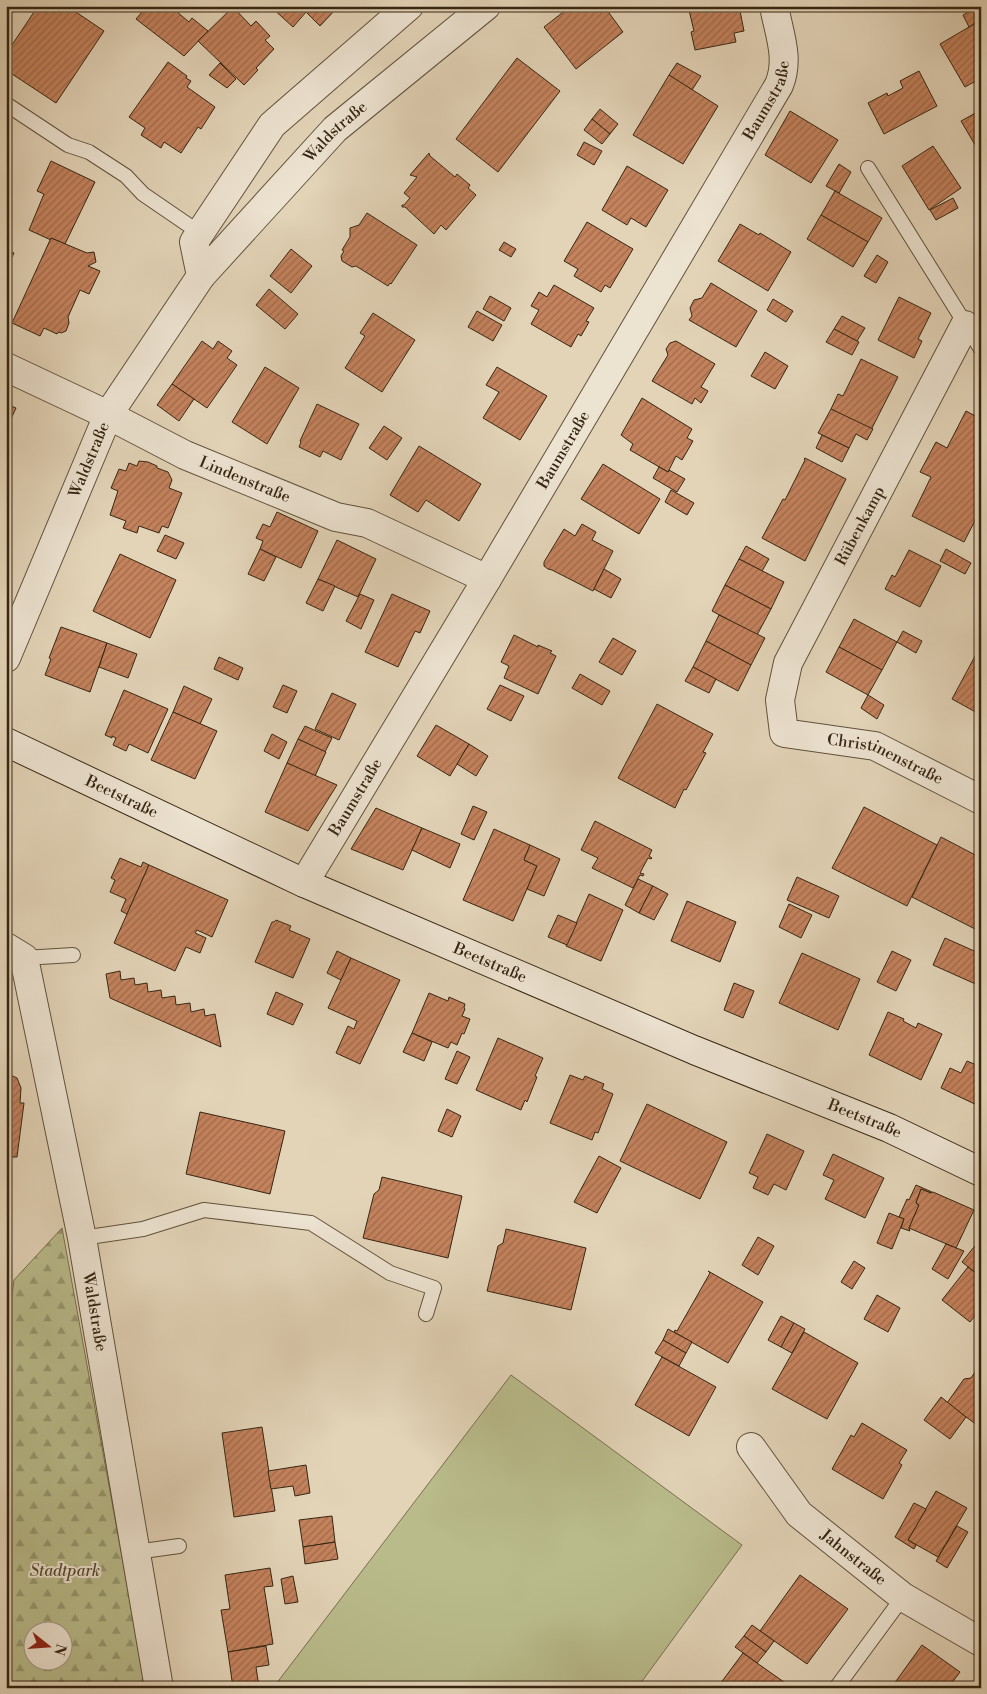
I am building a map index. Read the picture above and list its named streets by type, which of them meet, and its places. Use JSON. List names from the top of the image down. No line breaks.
{"streets":{"street":["Baumstraße","Waldstraße","Lindenstraße","Rübenkamp","Christinenstraße","Beetstraße","Jahnstraße"]},"crossings":[["Baumstraße","Lindenstraße"],["Baumstraße","Beetstraße"],["Waldstraße","Lindenstraße"],["Rübenkamp","Christinenstraße"]],"parks":["Stadtpark"],"north":"right"}
